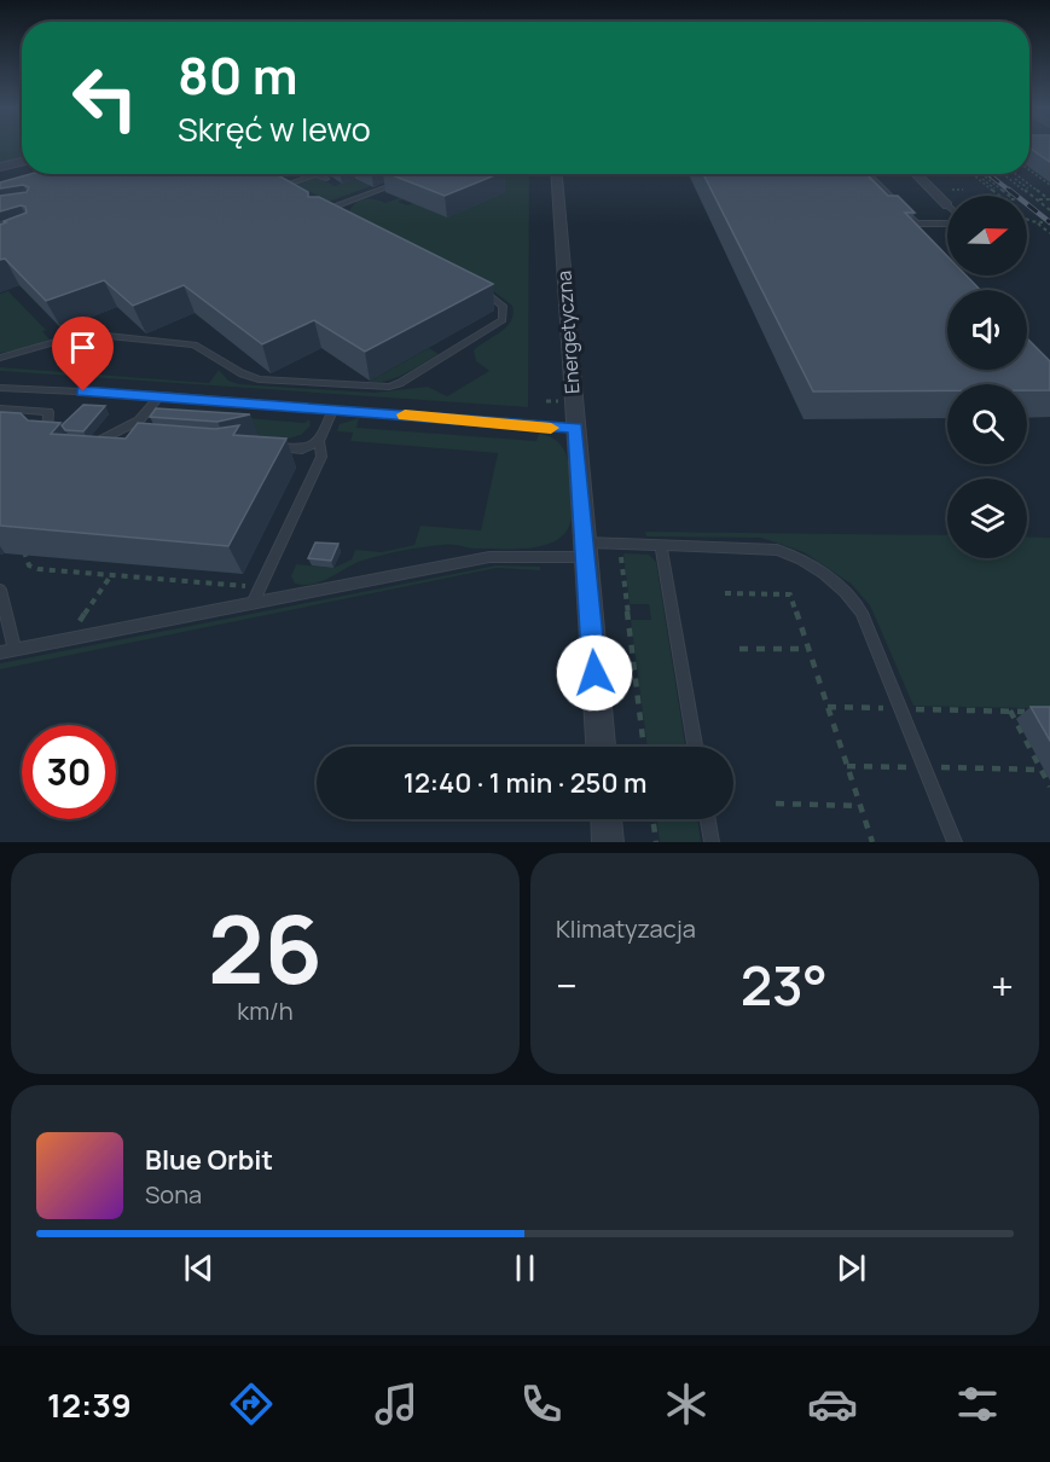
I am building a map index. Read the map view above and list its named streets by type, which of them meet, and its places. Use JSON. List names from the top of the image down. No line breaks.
{"streets":{"street":["Energetyczna"]},"north":"right","page":{"turn":["80 m","Skręć w lewo"],"limit":"30","trip":"12:40 · 1 min · 250 m","tile":[["26","km/h"],"Klimatyzacja"],"heat":["−","23°","+"],"song":["Blue Orbit","Sona"],"tabs":"12:39"}}
